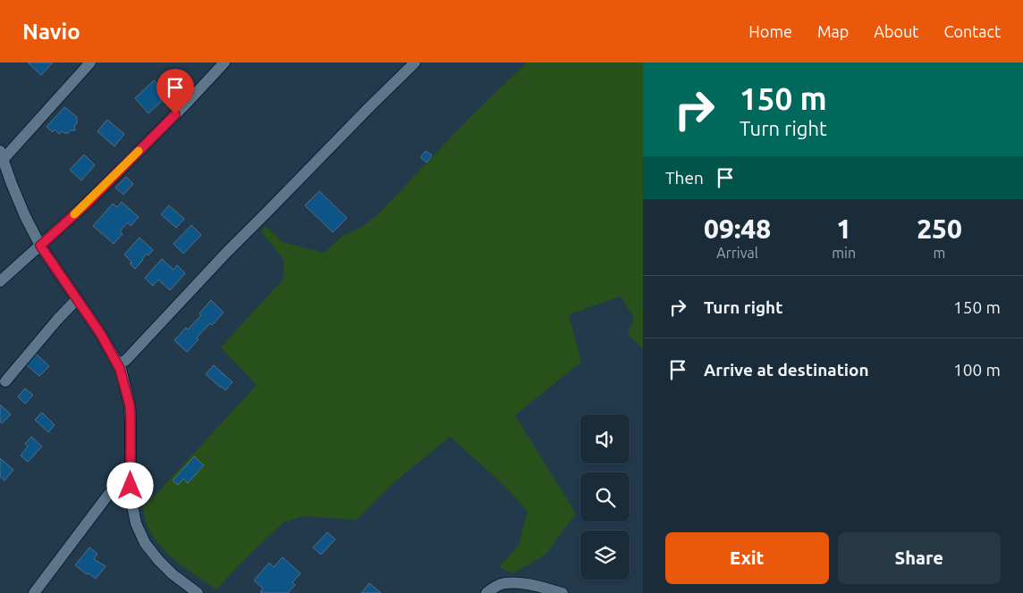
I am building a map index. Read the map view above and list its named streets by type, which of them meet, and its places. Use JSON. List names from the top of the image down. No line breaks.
{"page":{"header":"Navio","nav":["Home","Map","About","Contact"],"turn":["150 m","Turn right"],"then":"Then","eta":["09:48","Arrival","1","min","250","m"],"list":[{"name":"Turn right","value":"150 m"},{"name":"Arrive at destination","value":"100 m"}],"buttons":["Exit","Share"]}}
